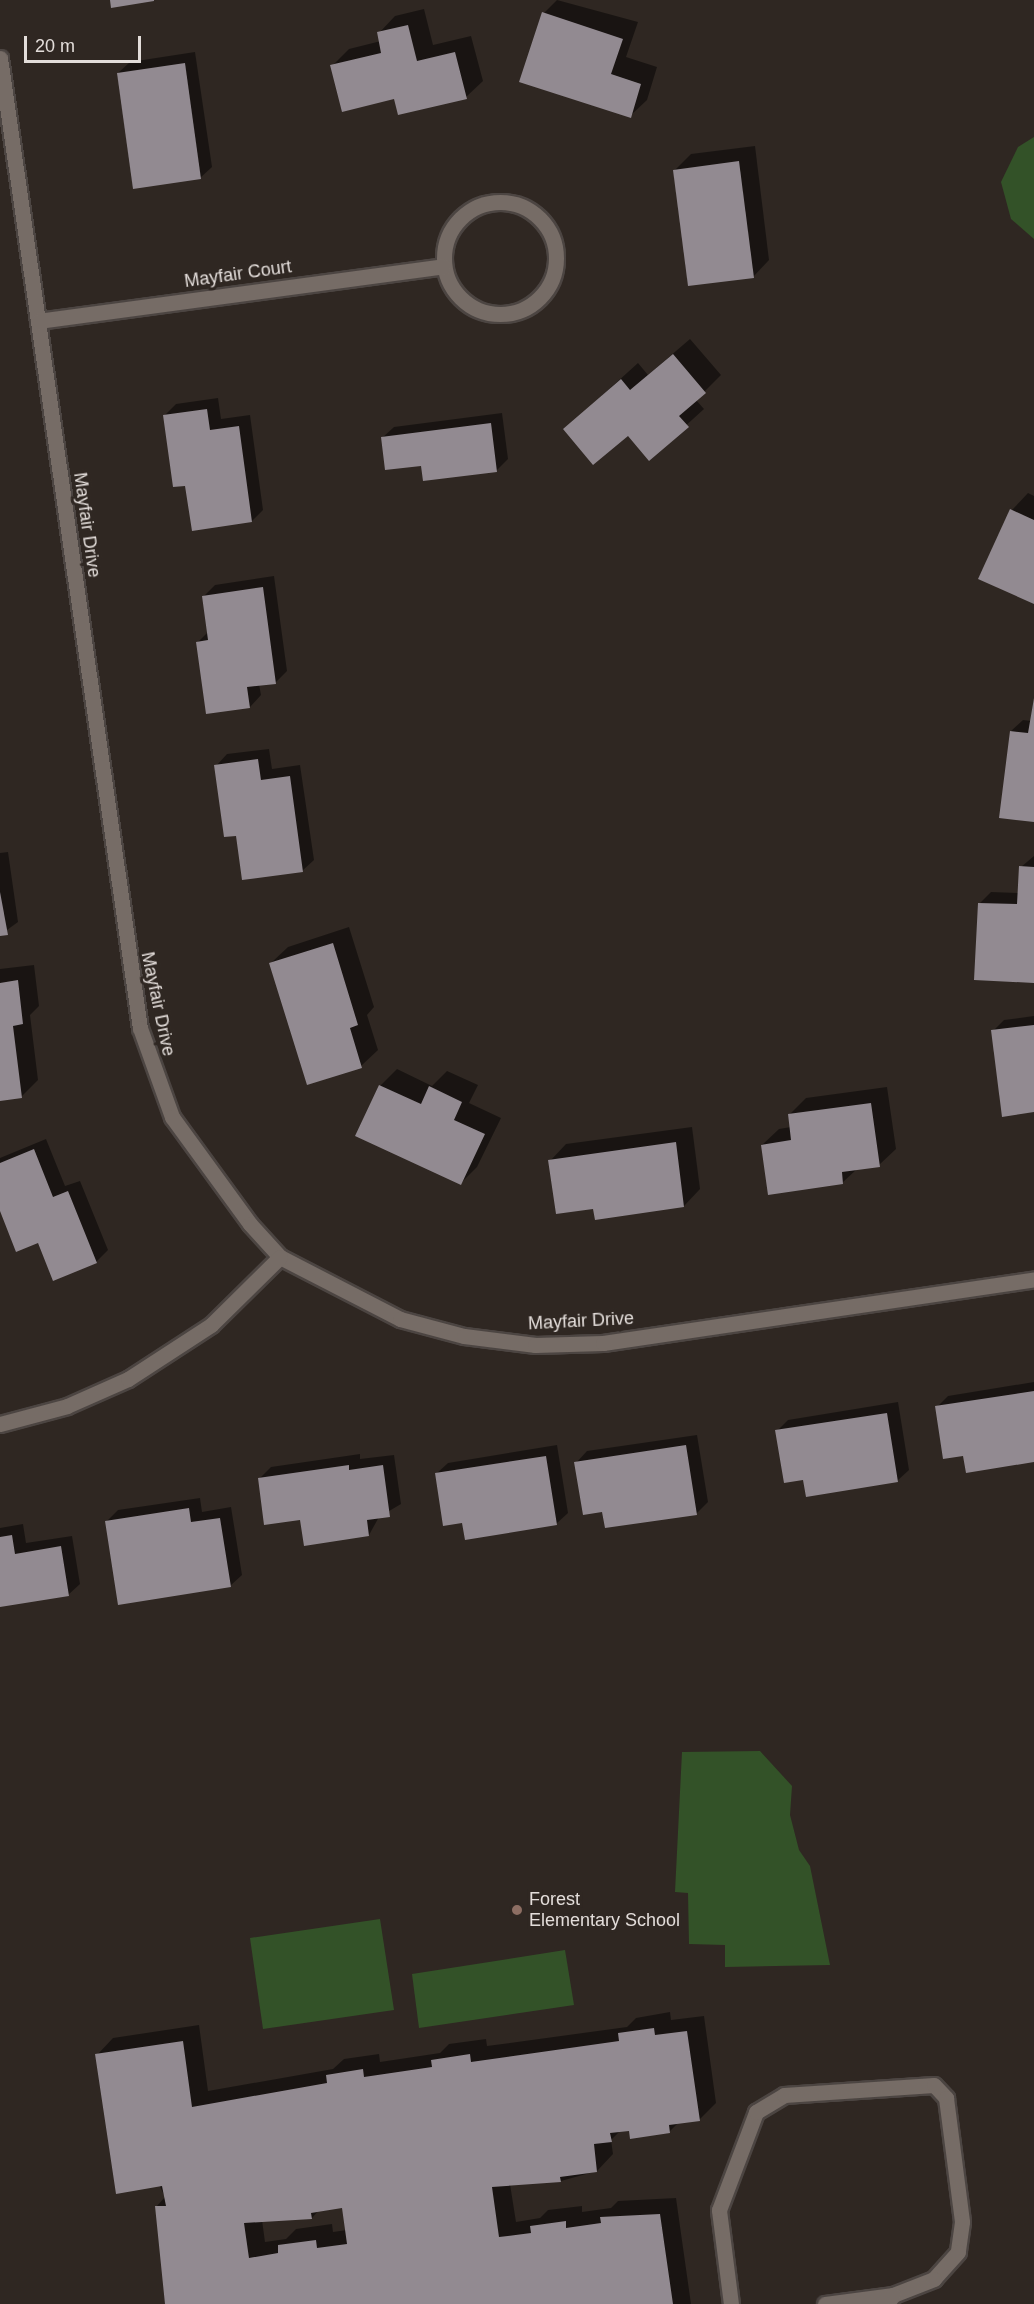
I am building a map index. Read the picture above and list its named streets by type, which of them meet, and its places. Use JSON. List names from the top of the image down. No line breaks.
{"streets":{"street":["Mayfair Court","Mayfair Drive"]},"crossings":[["Mayfair Court","Mayfair Drive"]],"places":["Forest Elementary School"],"scale_bar":"20 m"}
